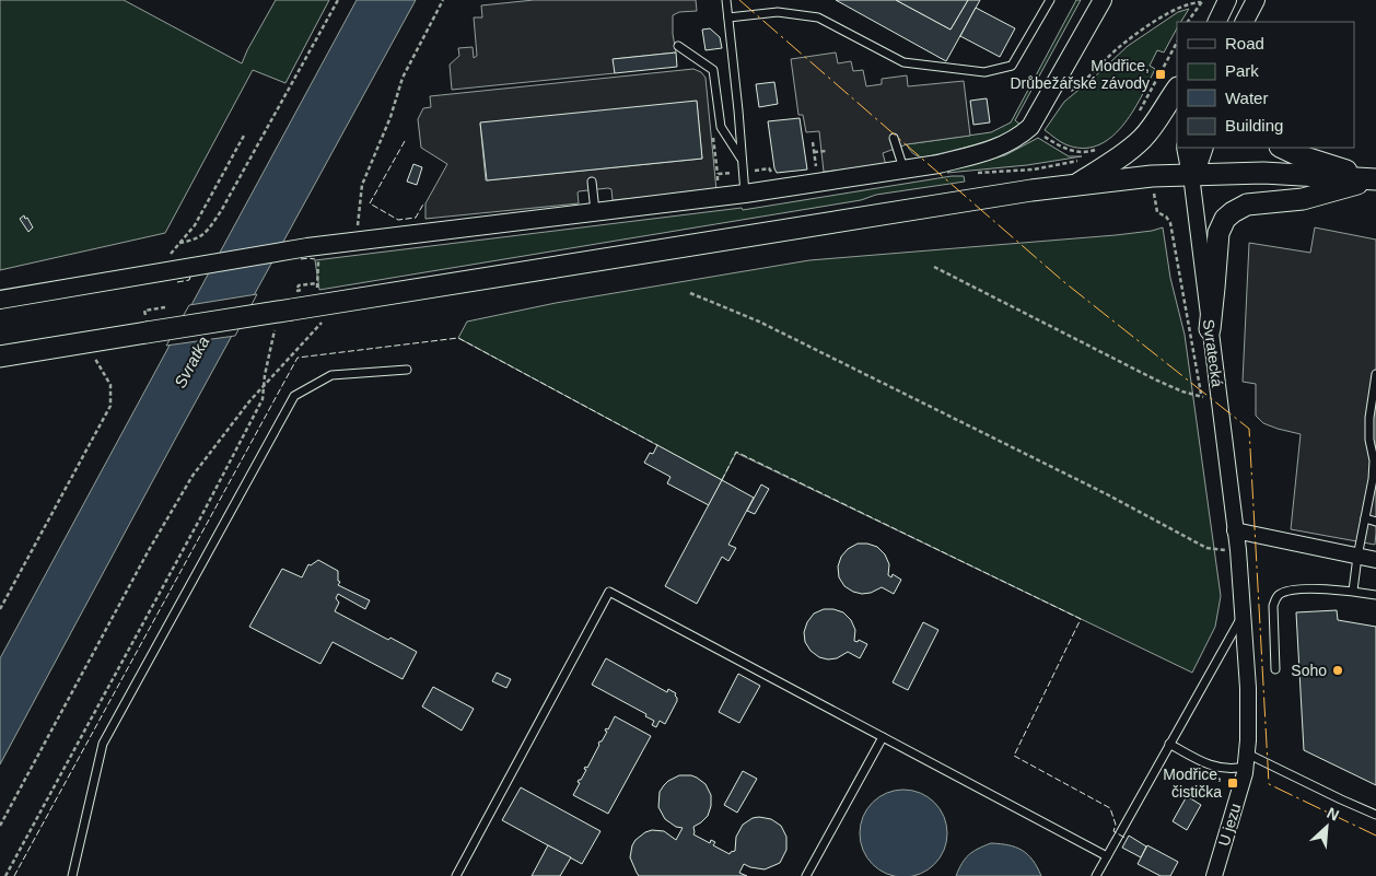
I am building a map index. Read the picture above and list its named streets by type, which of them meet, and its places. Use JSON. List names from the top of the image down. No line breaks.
{"streets":{"street":["Svratecká","U jezu"]},"crossings":[["Svratecká","U jezu"]],"water":["Svratka"],"places":{"transit":["Modřice, Drůbežářské závody","Modřice, čistička"],"other":["Soho"]},"legend":["Road","Park","Water","Building"],"north":"top right"}
